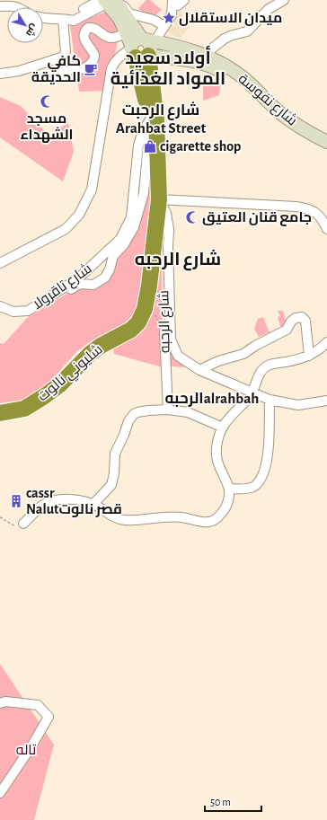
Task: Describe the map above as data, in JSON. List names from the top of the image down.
{
  "streets": {
    "highway": ["شليوني نالوت"],
    "main road": ["شارع نفوسة"],
    "street": ["شارع تاقرولا", "شارع الرحبه"]
  },
  "districts": [
    "أولاد سعيد المواد الغذائية",
    "شارع الرحبت Arahbat Street",
    "شارع الرحبه",
    "الرحبهalrahbah"
  ],
  "parks": ["تاله"],
  "places": {
    "place": ["ميدان الاستقلال"],
    "cafe": ["كافي الحديقة"],
    "mosque": ["مسجد الشهداء", "جامع قنان العتيق"],
    "shop": ["cigarette shop"],
    "building": ["cassr Nalutقصر نالوت"]
  },
  "scale_bar": "50 m",
  "north": "bottom right"
}
